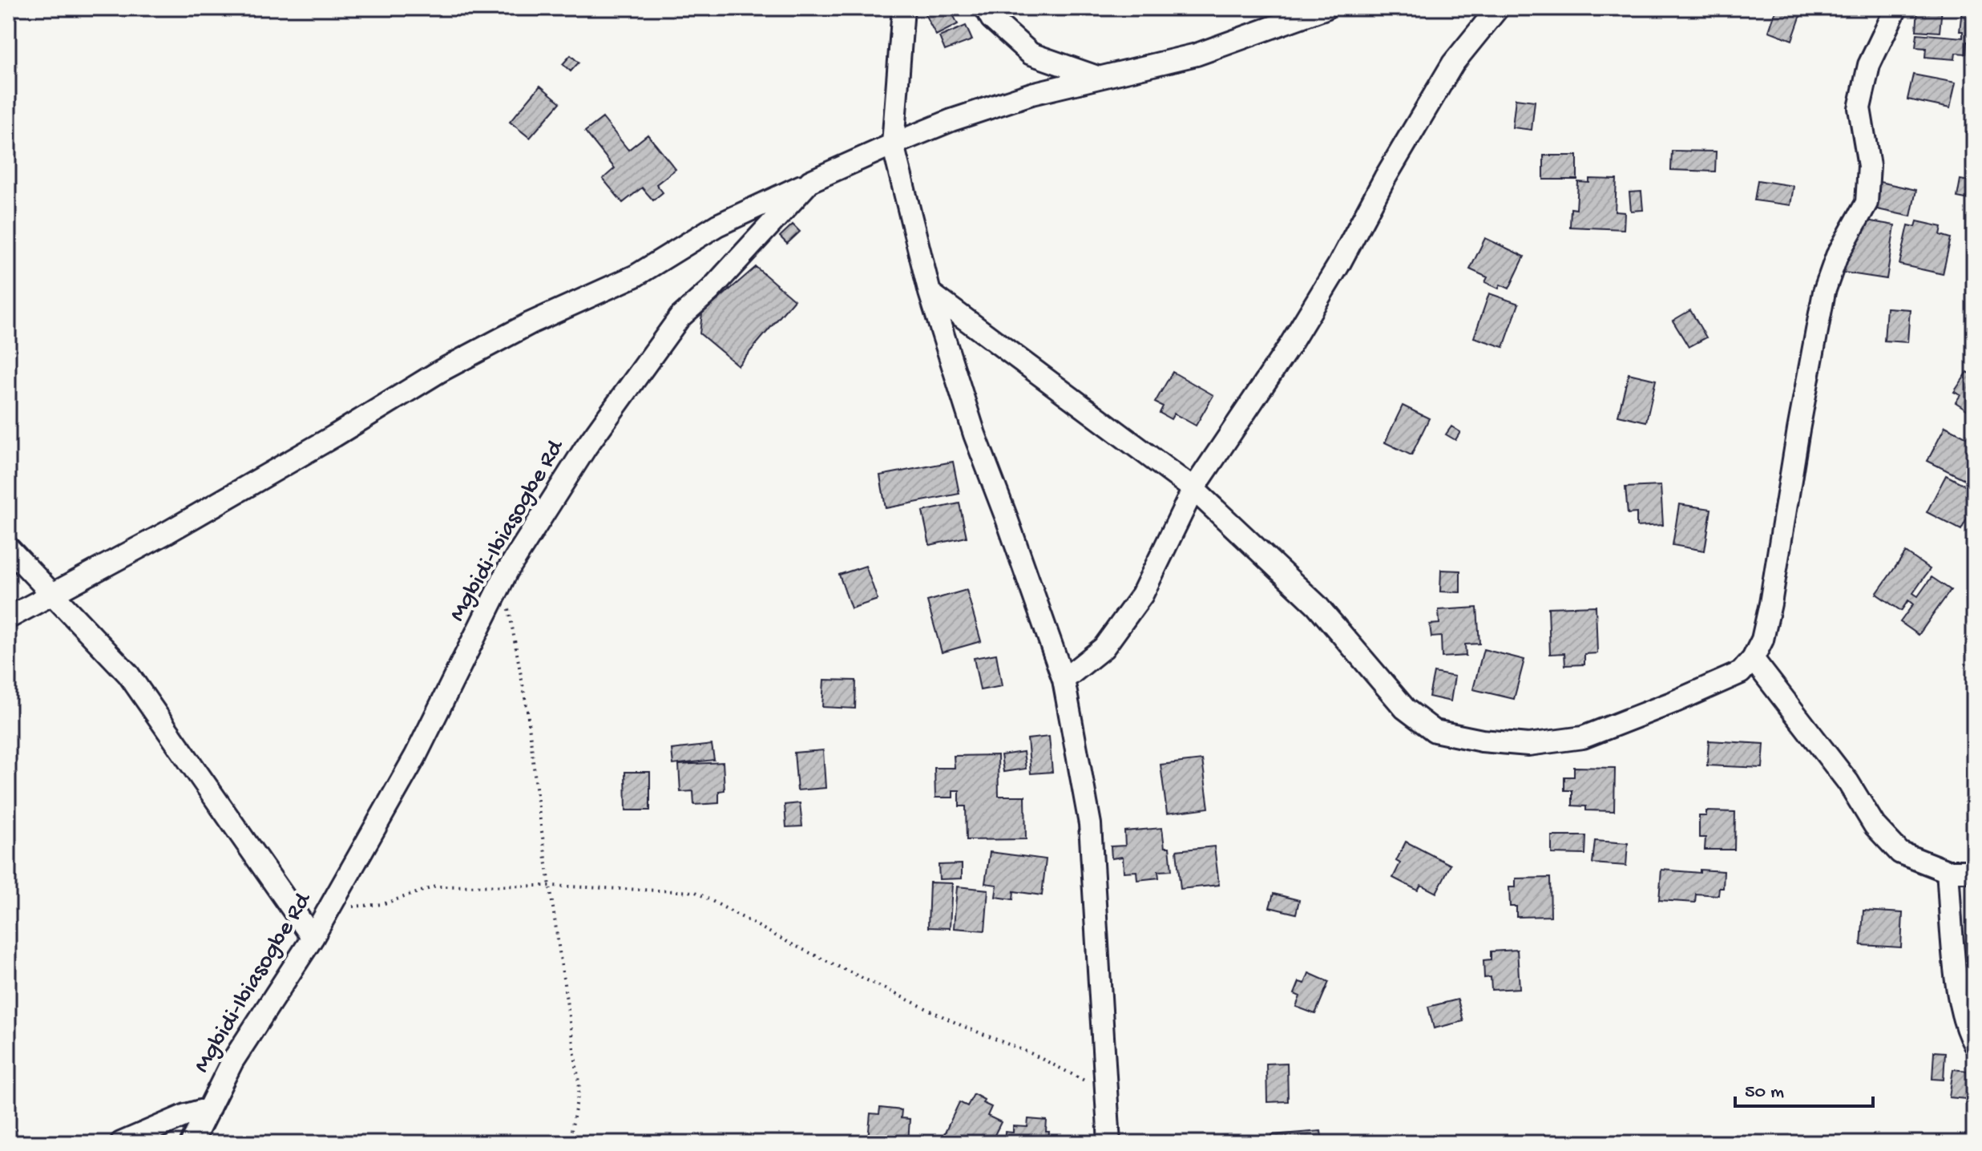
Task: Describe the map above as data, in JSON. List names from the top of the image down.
{
  "streets": {
    "street": ["Mgbidi-Ibiasogbe Rd"]
  },
  "scale_bar": "50 m"
}
